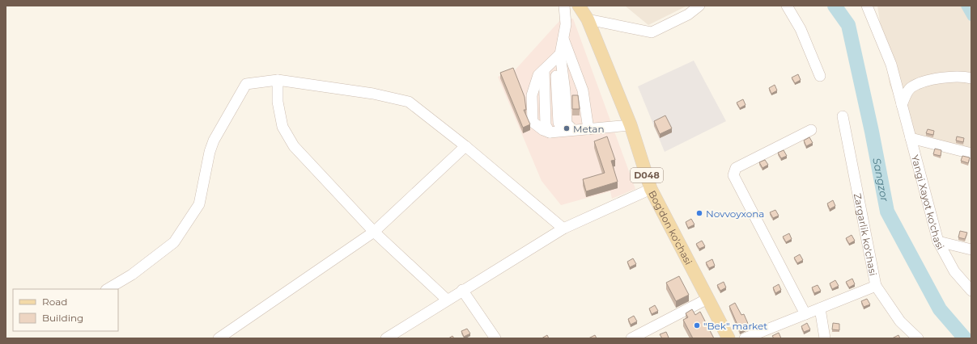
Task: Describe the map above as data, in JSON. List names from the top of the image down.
{
  "streets": {
    "main road": ["D048", "Bog'don ko'chasi"],
    "street": ["Yangi Xayot ko'chasi", "Zargarlik ko'chasi"]
  },
  "water": ["Sangzor"],
  "places": ["Metan", "Novvoyxona", "\"Bek\" market"],
  "legend": ["Road", "Building"]
}
